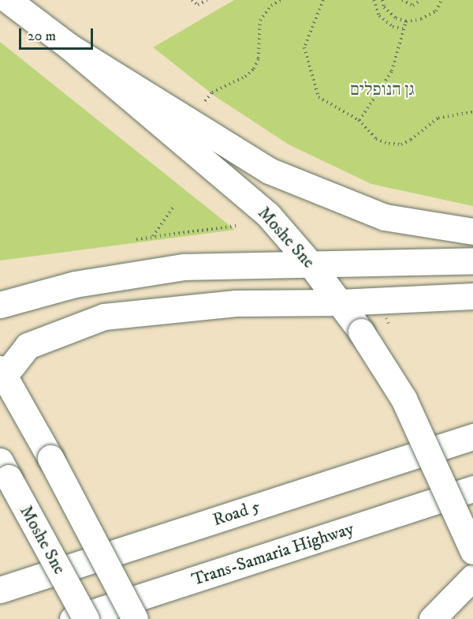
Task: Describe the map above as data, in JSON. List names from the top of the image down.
{
  "streets": {
    "main road": ["Moshe Sne", "Road 5", "Trans-Samaria Highway"]
  },
  "parks": ["גן הנופלים"],
  "scale_bar": "20 m"
}
